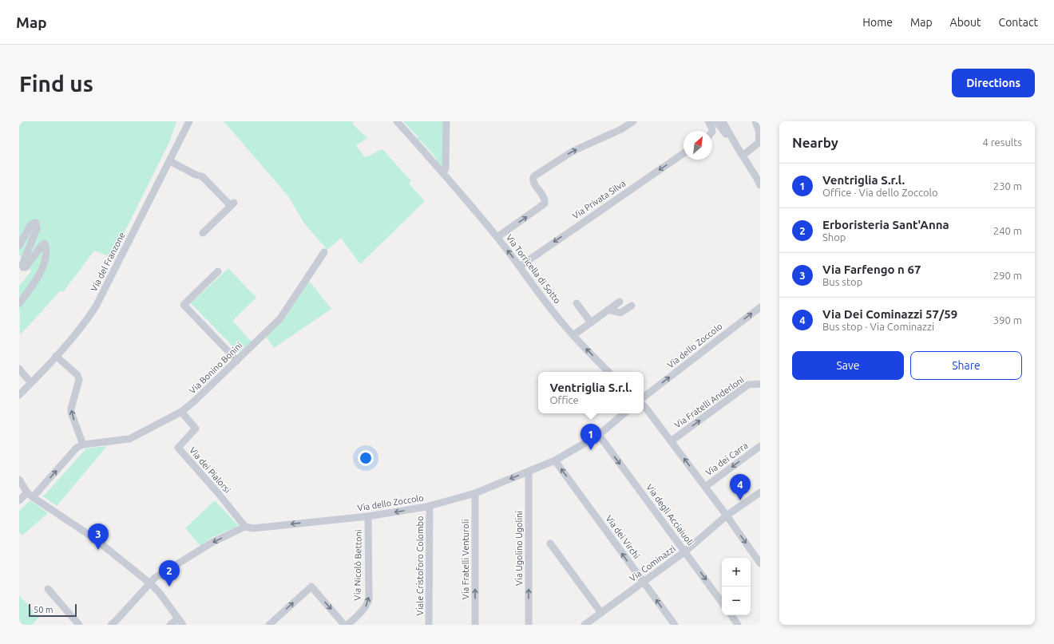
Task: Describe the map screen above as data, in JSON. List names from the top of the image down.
{
  "streets": {
    "street": [
      "Via Privata Silva",
      "Via del Franzone",
      "Via Torricella di Sotto",
      "Via dello Zoccolo",
      "Via Bonino Bonini",
      "Via Fratelli Anderloni",
      "Via dei Carra",
      "Via dei Pialorsi",
      "Via degli Acciaiuoli",
      "Via dei Virchi",
      "Via Ugolino Ugolini",
      "Via Fratelli Venturoli",
      "Via Cominazzi",
      "Via Nicolò Bettoni",
      "Viale Cristoforo Colombo"
    ]
  },
  "crossings": [
    ["Via Privata Silva", "Via Torricella di Sotto"],
    ["Via dello Zoccolo", "Via dei Pialorsi"],
    ["Via dello Zoccolo", "Via degli Acciaiuoli"],
    ["Via dello Zoccolo", "Via dei Virchi"],
    ["Via dello Zoccolo", "Via Ugolino Ugolini"],
    ["Via dello Zoccolo", "Via Fratelli Venturoli"],
    ["Via dello Zoccolo", "Via Nicolò Bettoni"],
    ["Via dello Zoccolo", "Viale Cristoforo Colombo"],
    ["Via Bonino Bonini", "Via dei Pialorsi"],
    ["Via degli Acciaiuoli", "Via Cominazzi"],
    ["Via dei Virchi", "Via Cominazzi"]
  ],
  "one_way": [
    "Via Privata Silva",
    "Via Fratelli Anderloni",
    "Via dei Carra",
    "Via Ugolino Ugolini",
    "Via Fratelli Venturoli",
    "Via Nicolò Bettoni"
  ],
  "scale_bar": "50 m",
  "north": "top right",
  "page": {
    "header": "Map",
    "nav": [
      "Home",
      "Map",
      "About",
      "Contact"
    ],
    "buttons": [
      "Directions",
      ["Save", "Share"]
    ],
    "title": "Find us",
    "heading": ["Nearby", "4 results"],
    "list": [
      {
        "mark": "1",
        "name": "Ventriglia S.r.l.",
        "note": "Office · Via dello Zoccolo",
        "value": "230 m"
      },
      {
        "mark": "2",
        "name": "Erboristeria Sant'Anna",
        "note": "Shop",
        "value": "240 m"
      },
      {
        "mark": "3",
        "name": "Via Farfengo n 67",
        "note": "Bus stop",
        "value": "290 m"
      },
      {
        "mark": "4",
        "name": "Via Dei Cominazzi 57/59",
        "note": "Bus stop · Via Cominazzi",
        "value": "390 m"
      }
    ],
    "popup": ["Ventriglia S.r.l.", "Office"],
    "pins": [
      "1",
      "4",
      "3",
      "2"
    ],
    "map_buttons": ["+", "−"],
    "scale": "50 m"
  }
}
